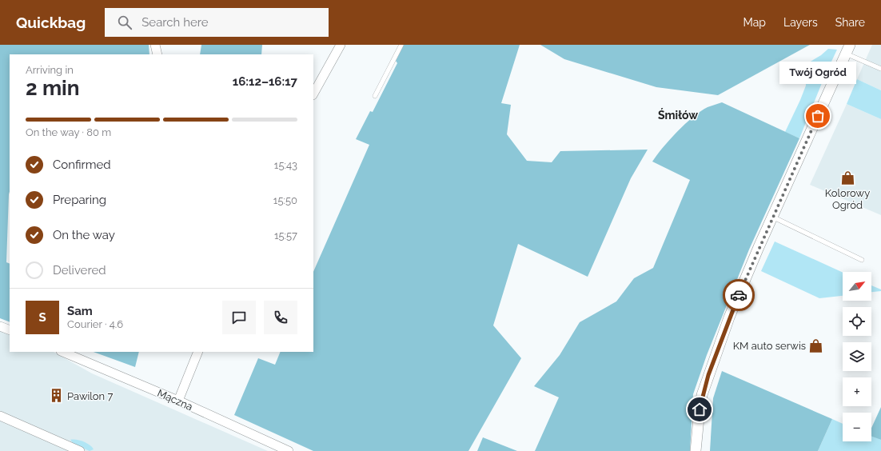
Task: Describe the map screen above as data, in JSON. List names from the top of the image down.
{
  "streets": {
    "street": ["Mączna"]
  },
  "districts": ["Śmiłów"],
  "places": {
    "other": ["Twój Ogród"],
    "shop": ["Kolorowy Ogród", "KM auto serwis"],
    "building": ["Pawilon 7"]
  },
  "north": "top right",
  "page": {
    "header": "Quickbag",
    "search": "Search here",
    "nav": ["Map", "Layers", "Share"],
    "heading": ["2 min", "Arriving in", "16:12–16:17"],
    "panel": ["Sam", "Courier · 4.6"],
    "bubble": "Twój Ogród",
    "bar": "On the way · 80 m",
    "list": [
      ["Confirmed", "15:43"],
      ["Preparing", "15:50"],
      ["On the way", "15:57"],
      "Delivered"
    ],
    "map_buttons": ["+", "−"],
    "round": "S"
  }
}
